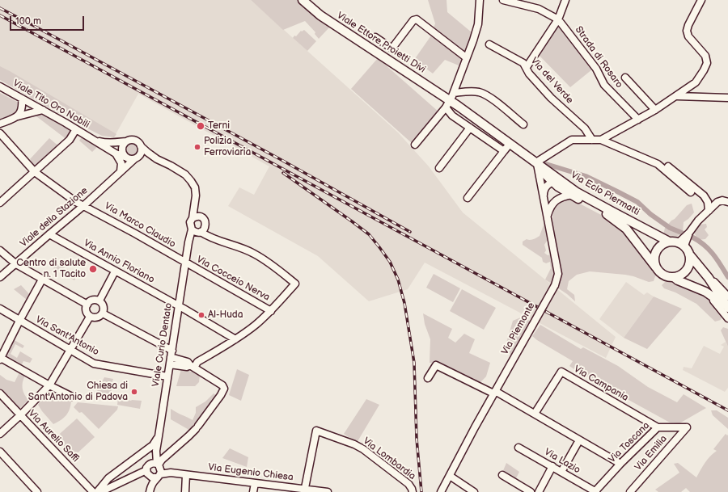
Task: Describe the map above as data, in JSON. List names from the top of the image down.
{
  "streets": {
    "main road": ["Viale Ettore Proietti Divi", "Via Eclo Piermatti"],
    "street": [
      "Strada di Rosaro",
      "Via del Verde",
      "Viale Tito Oro Nobili",
      "Viale della Stazione",
      "Via Marco Claudio",
      "Via Annio Floriano",
      "Via Cocceio Nerva",
      "Via Piemonte",
      "Via Sant'Antonio",
      "Viale Curio Dentato",
      "Via Campania",
      "Via Aurelio Saffi",
      "Via Toscana",
      "Via Emilia",
      "Via Lombardia",
      "Via Lazio",
      "Via Eugenio Chiesa"
    ]
  },
  "crossings": [
    ["Viale Ettore Proietti Divi", "Via Eclo Piermatti"],
    ["Viale Ettore Proietti Divi", "Via Piemonte"],
    ["Viale Tito Oro Nobili", "Viale della Stazione"],
    ["Via Eclo Piermatti", "Via Piemonte"],
    ["Viale della Stazione", "Via Marco Claudio"],
    ["Viale della Stazione", "Via Annio Floriano"],
    ["Via Marco Claudio", "Via Cocceio Nerva"],
    ["Via Marco Claudio", "Viale Curio Dentato"],
    ["Via Annio Floriano", "Viale Curio Dentato"],
    ["Via Cocceio Nerva", "Viale Curio Dentato"],
    ["Via Sant'Antonio", "Viale Curio Dentato"],
    ["Viale Curio Dentato", "Via Eugenio Chiesa"],
    ["Via Campania", "Via Toscana"],
    ["Via Toscana", "Via Emilia"],
    ["Via Toscana", "Via Lazio"],
    ["Via Lombardia", "Via Eugenio Chiesa"]
  ],
  "places": [
    "Terni",
    "Polizia Ferroviaria",
    "Centro di salute n. 1 Tacito",
    "Al-Huda",
    "Chiesa di Sant'Antonio di Padova"
  ],
  "scale_bar": "100 m"
}
